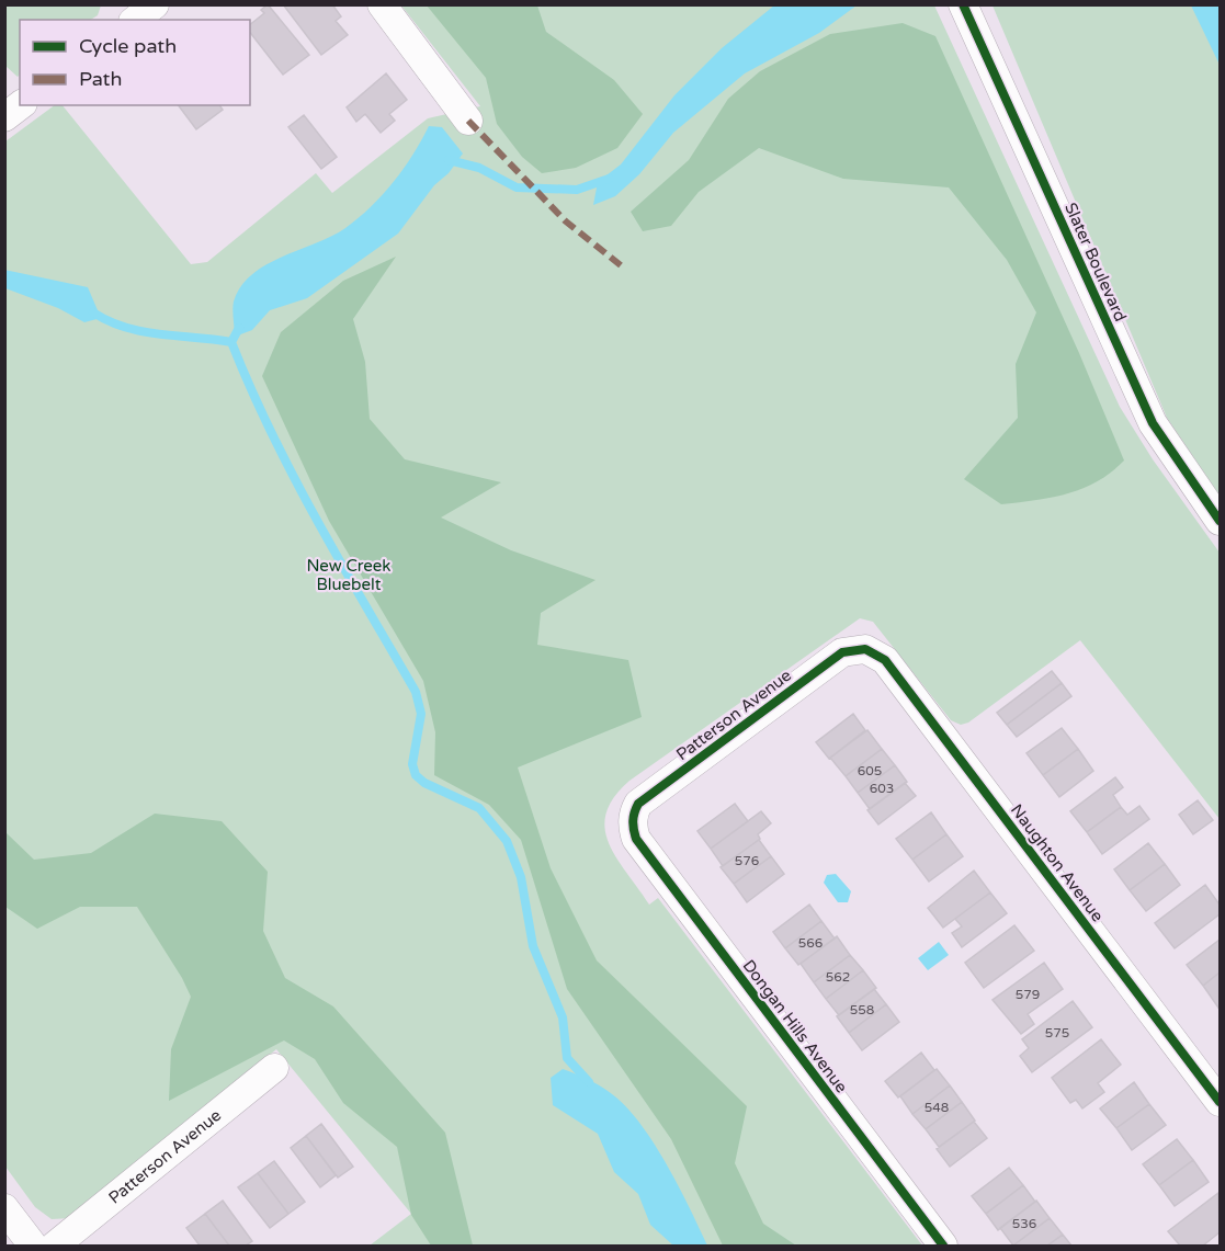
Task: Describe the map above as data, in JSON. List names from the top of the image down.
{
  "streets": {
    "street": [
      "Slater Boulevard",
      "Patterson Avenue",
      "Naughton Avenue",
      "Dongan Hills Avenue"
    ]
  },
  "crossings": [
    ["Patterson Avenue", "Naughton Avenue"],
    ["Patterson Avenue", "Dongan Hills Avenue"]
  ],
  "parks": ["New Creek Bluebelt"],
  "house_numbers": [
    "605",
    "603",
    "576",
    "566",
    "562",
    "579",
    "558",
    "575",
    "548",
    "536"
  ],
  "legend": ["Cycle path", "Path"]
}
